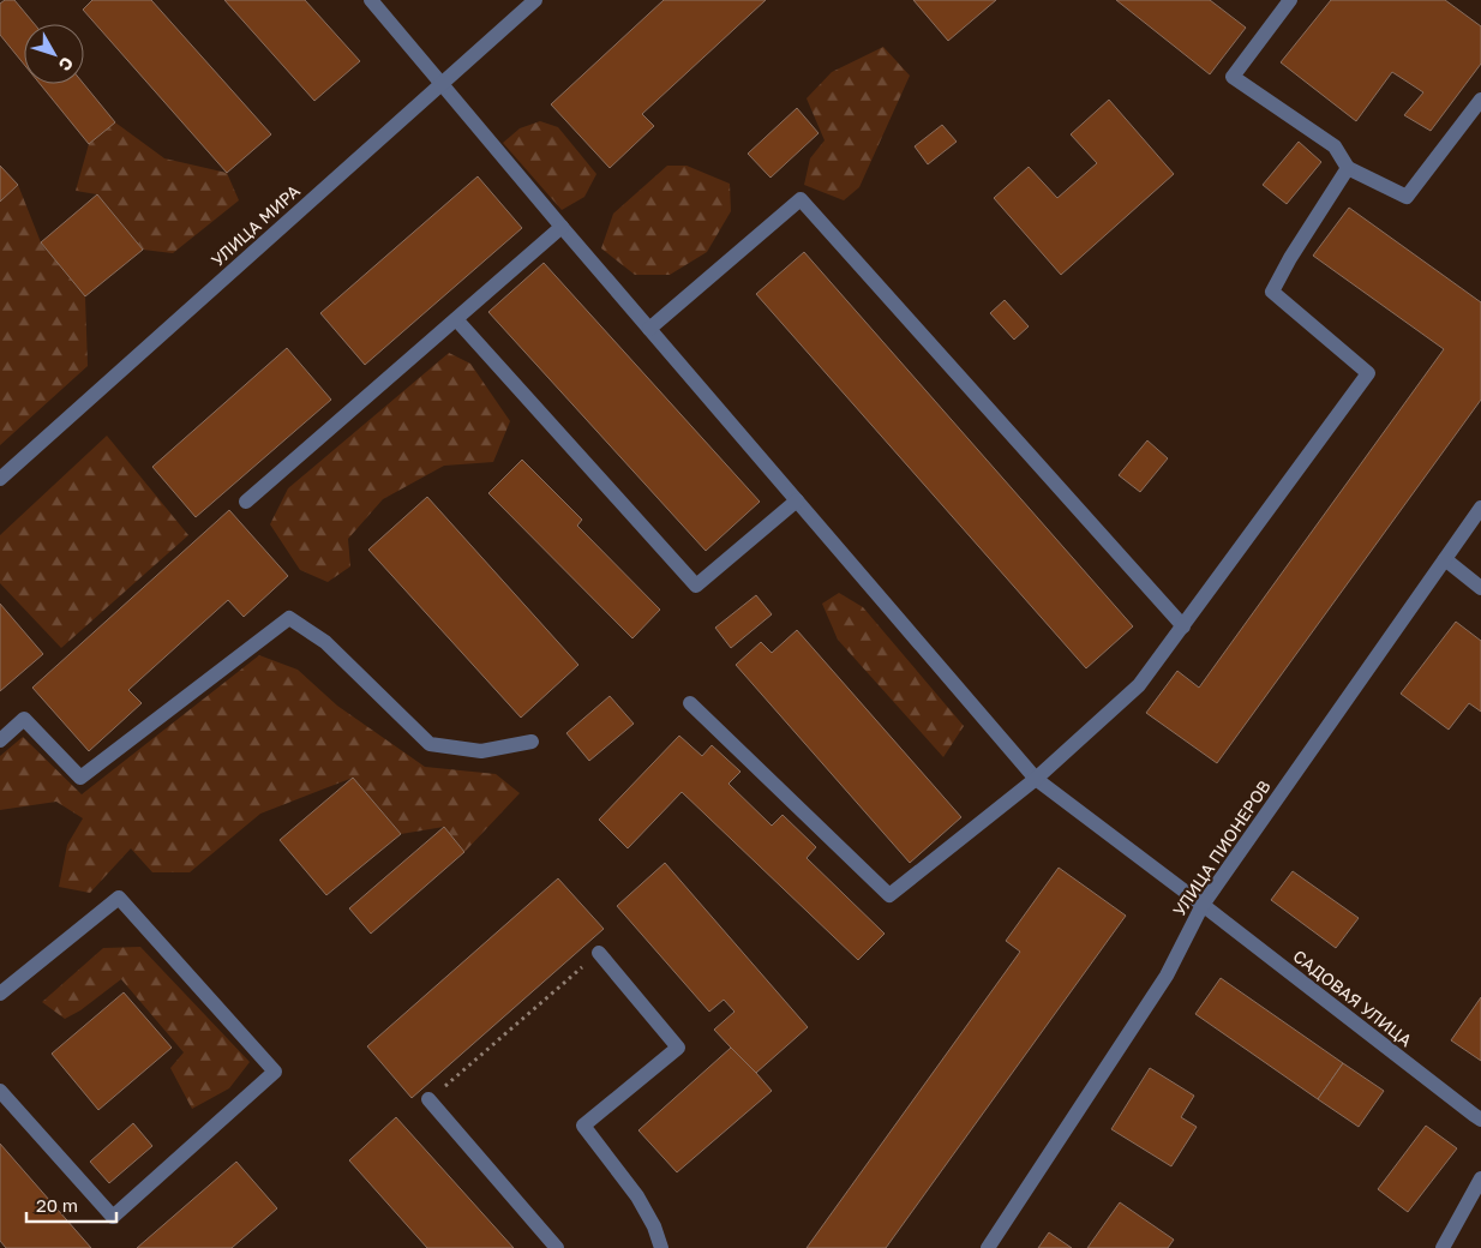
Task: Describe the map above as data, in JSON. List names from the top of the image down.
{
  "streets": {
    "street": ["УЛИЦА МИРА", "УЛИЦА ПИОНЕРОВ", "САДОВАЯ УЛИЦА"]
  },
  "crossings": [
    ["УЛИЦА МИРА", "САДОВАЯ УЛИЦА"],
    ["УЛИЦА ПИОНЕРОВ", "САДОВАЯ УЛИЦА"]
  ],
  "scale_bar": "20 m",
  "north": "bottom right"
}
